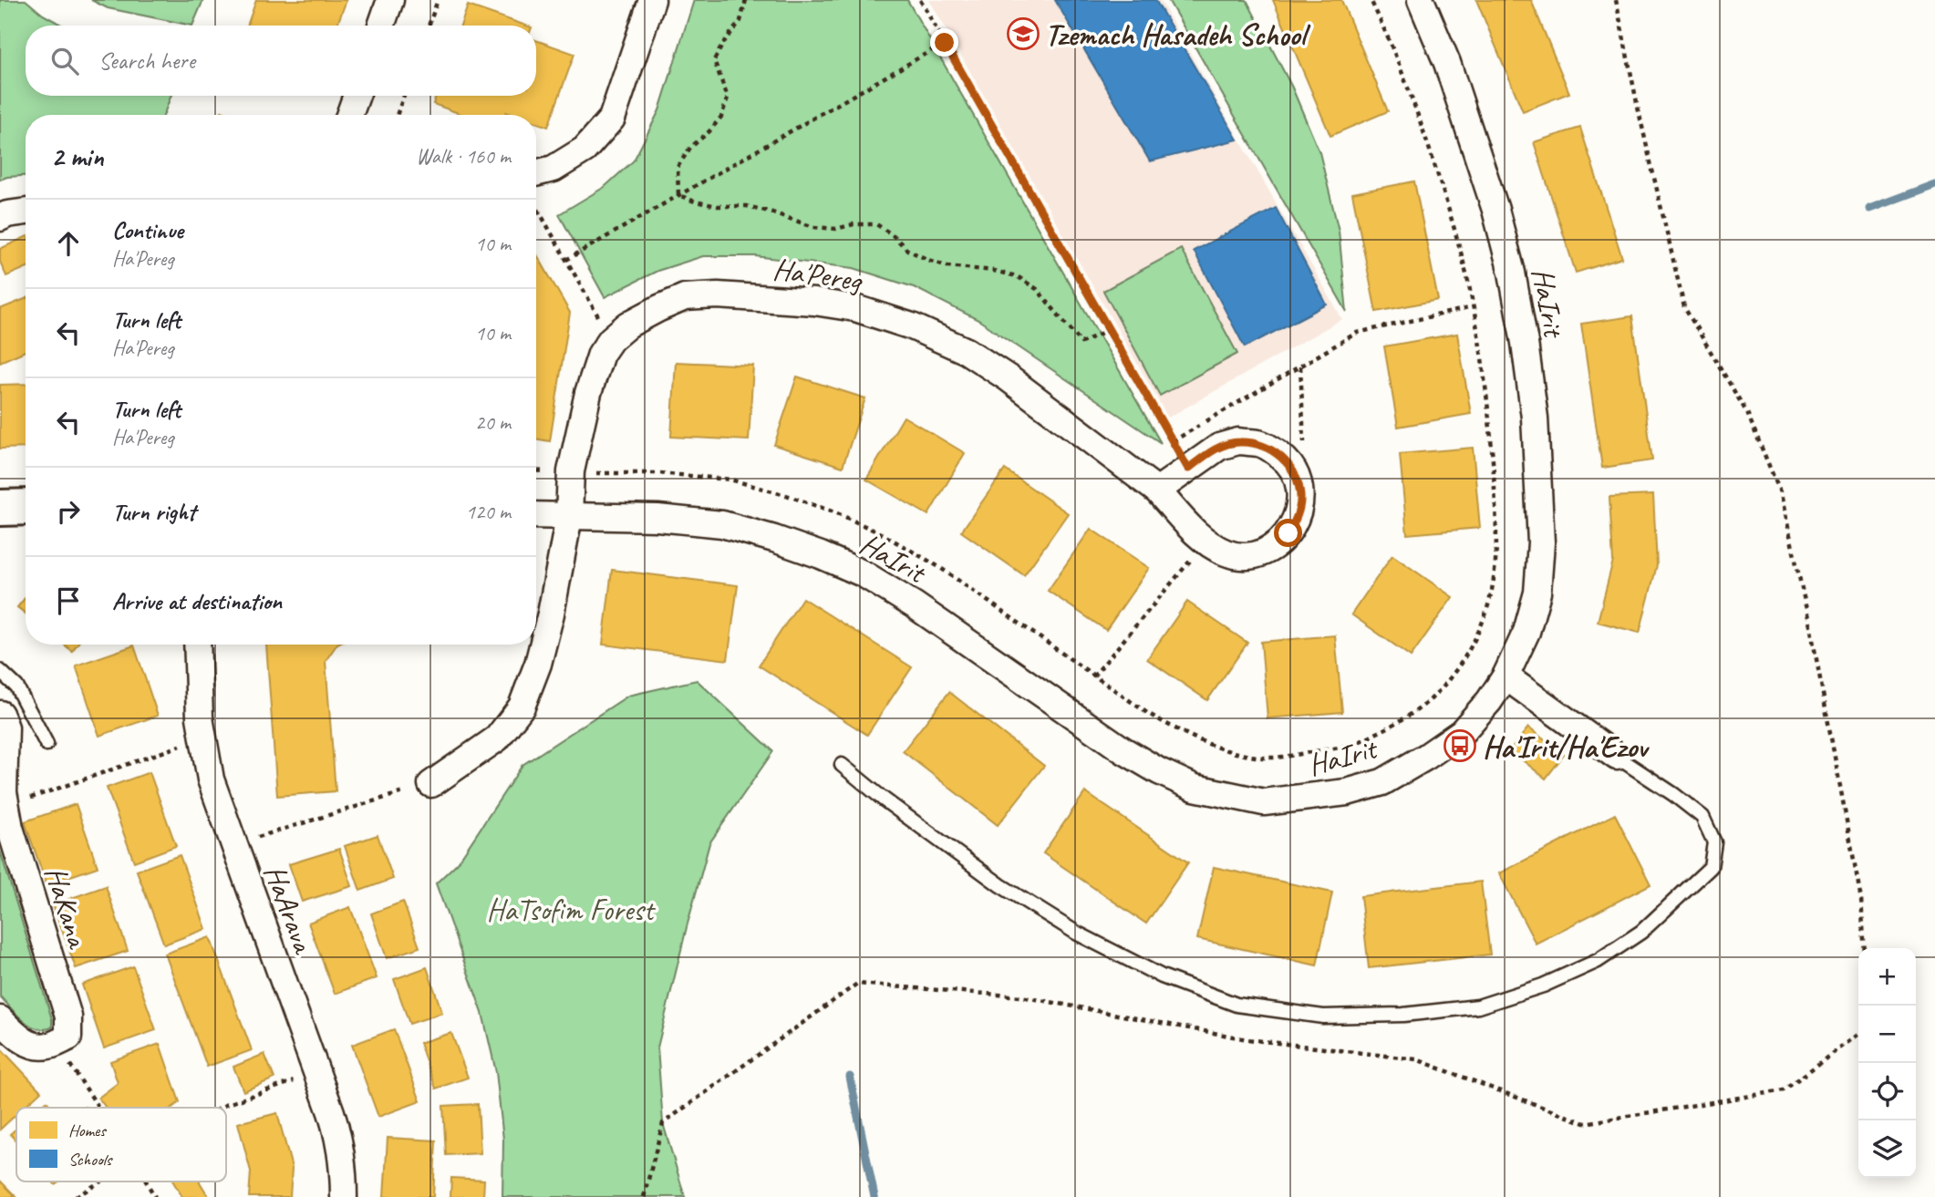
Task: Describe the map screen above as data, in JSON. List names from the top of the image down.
{
  "streets": {
    "street": [
      "Ha'Pereg",
      "HaIrit",
      "HaKana",
      "HaArava"
    ]
  },
  "crossings": [
    ["Ha'Pereg", "HaIrit"]
  ],
  "parks": ["HaTsofim Forest"],
  "places": {
    "school or university": ["Tzemach Hasadeh School"],
    "bus stop": ["Ha'Irit/Ha'Ezov"]
  },
  "legend": ["Homes", "Schools"],
  "page": {
    "search": "Search here",
    "heading": ["2 min", "Walk · 160 m"],
    "list": [
      ["Continue", "Ha'Pereg", "10 m"],
      ["Turn left", "Ha'Pereg", "10 m"],
      ["Turn left", "Ha'Pereg", "20 m"],
      ["Turn right", "120 m"],
      "Arrive at destination"
    ],
    "map_buttons": ["+", "−"]
  }
}
